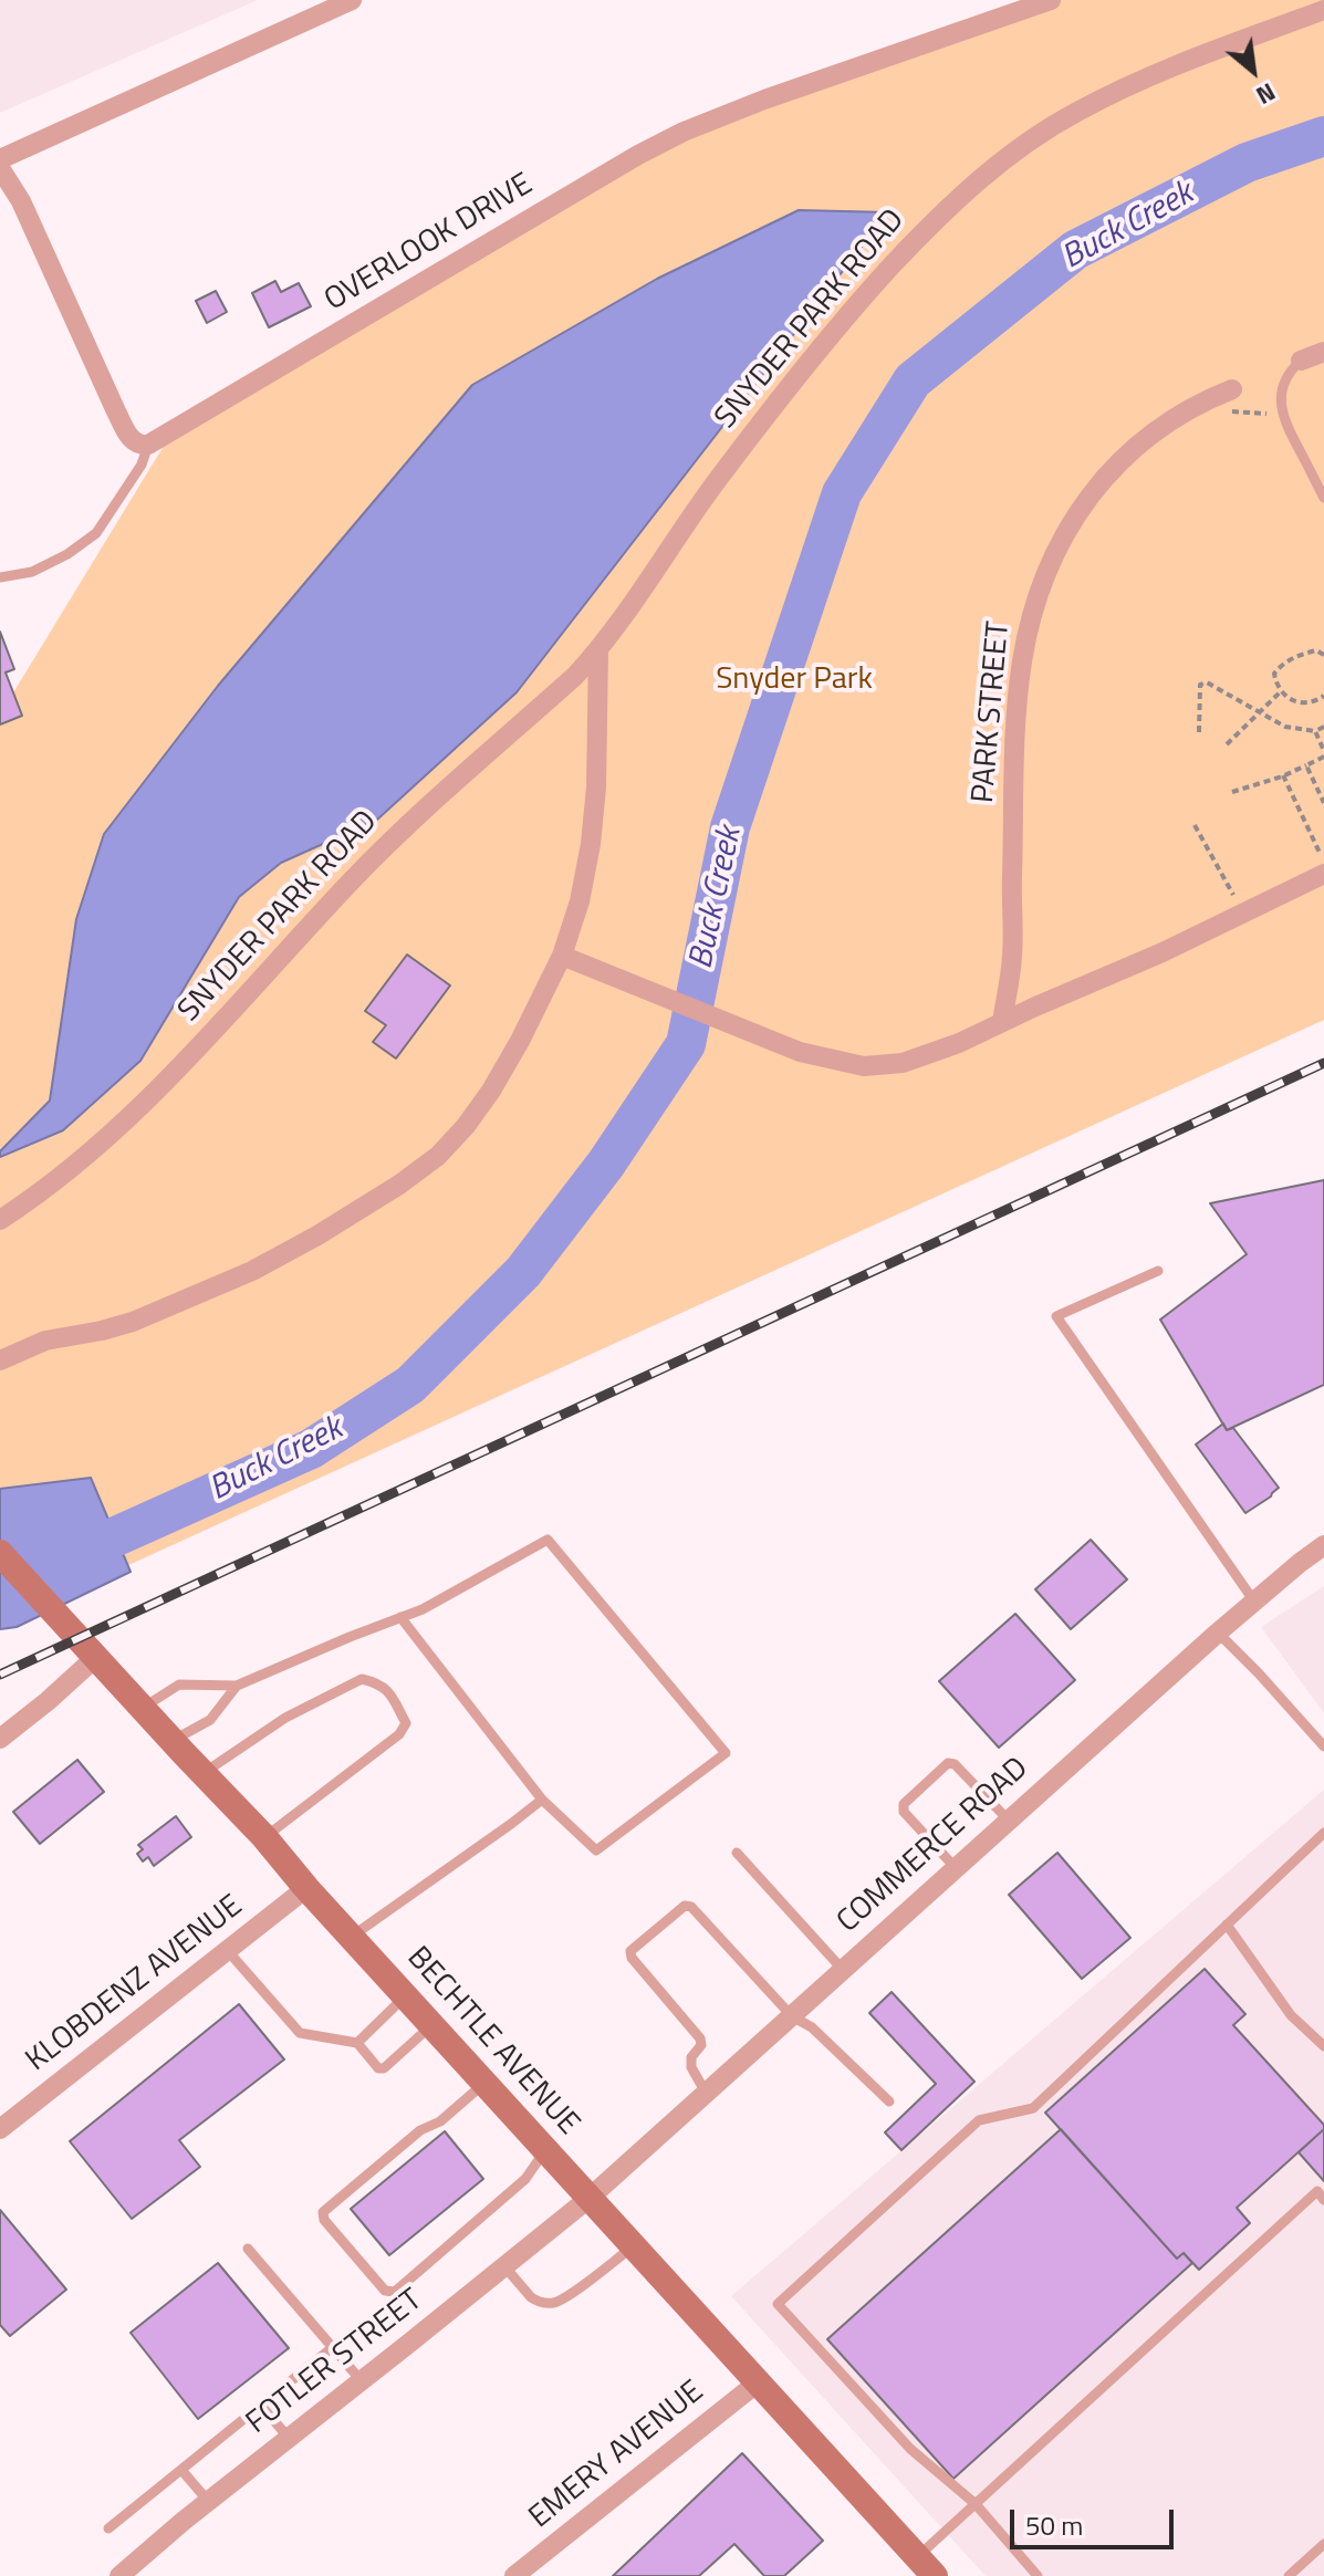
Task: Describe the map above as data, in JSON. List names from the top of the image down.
{
  "streets": {
    "main road": ["BECHTLE AVENUE"],
    "street": [
      "OVERLOOK DRIVE",
      "SNYDER PARK ROAD",
      "PARK STREET",
      "COMMERCE ROAD",
      "KLOBDENZ AVENUE",
      "FOTLER STREET",
      "EMERY AVENUE"
    ]
  },
  "crossings": [
    ["COMMERCE ROAD", "BECHTLE AVENUE"],
    ["COMMERCE ROAD", "FOTLER STREET"],
    ["KLOBDENZ AVENUE", "BECHTLE AVENUE"],
    ["BECHTLE AVENUE", "FOTLER STREET"],
    ["BECHTLE AVENUE", "EMERY AVENUE"]
  ],
  "water": ["Buck Creek"],
  "parks": ["Snyder Park"],
  "scale_bar": "50 m",
  "north": "bottom right"
}
